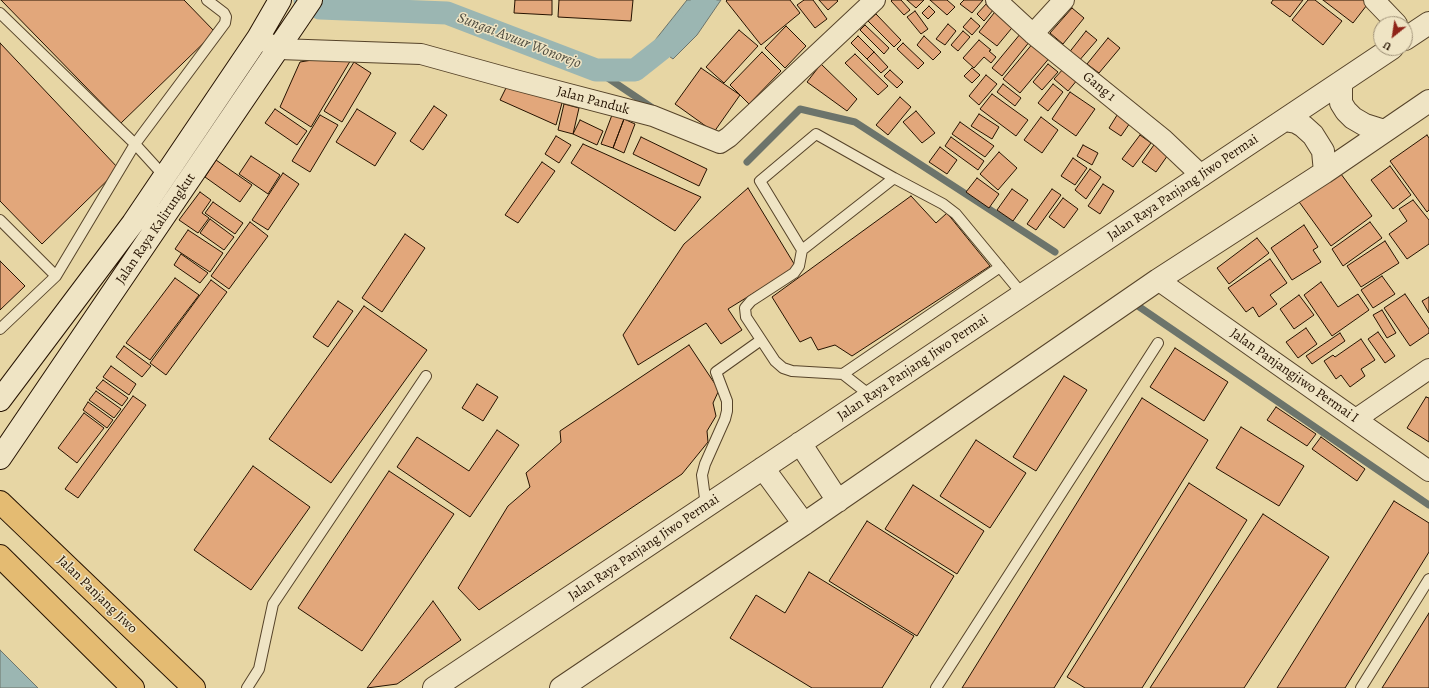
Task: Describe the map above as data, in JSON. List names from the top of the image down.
{
  "streets": {
    "main road": ["Jalan Panjang Jiwo"],
    "street": [
      "Gang 1",
      "Jalan Panduk",
      "Jalan Raya Panjang Jiwo Permai",
      "Jalan Raya Kalirungkut",
      "Jalan Panjangjiwo Permai I"
    ]
  },
  "crossings": [
    ["Gang 1", "Jalan Raya Panjang Jiwo Permai"],
    ["Jalan Panduk", "Jalan Raya Kalirungkut"]
  ],
  "water": ["Sungai Avuur Wonorejo"],
  "north": "bottom left"
}
